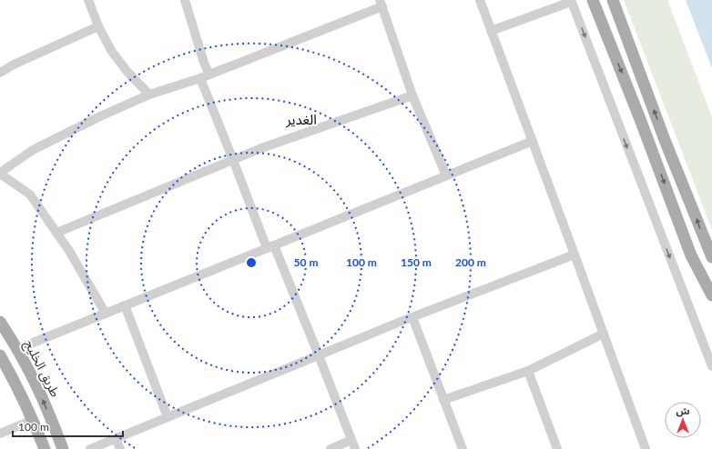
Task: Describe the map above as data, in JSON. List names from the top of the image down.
{
  "streets": {
    "main road": ["طريق الخليج"]
  },
  "districts": ["الغدير"],
  "scale_bar": "100 m",
  "north": "top",
  "rings": [
    "50 m",
    "100 m",
    "150 m",
    "200 m"
  ]
}
